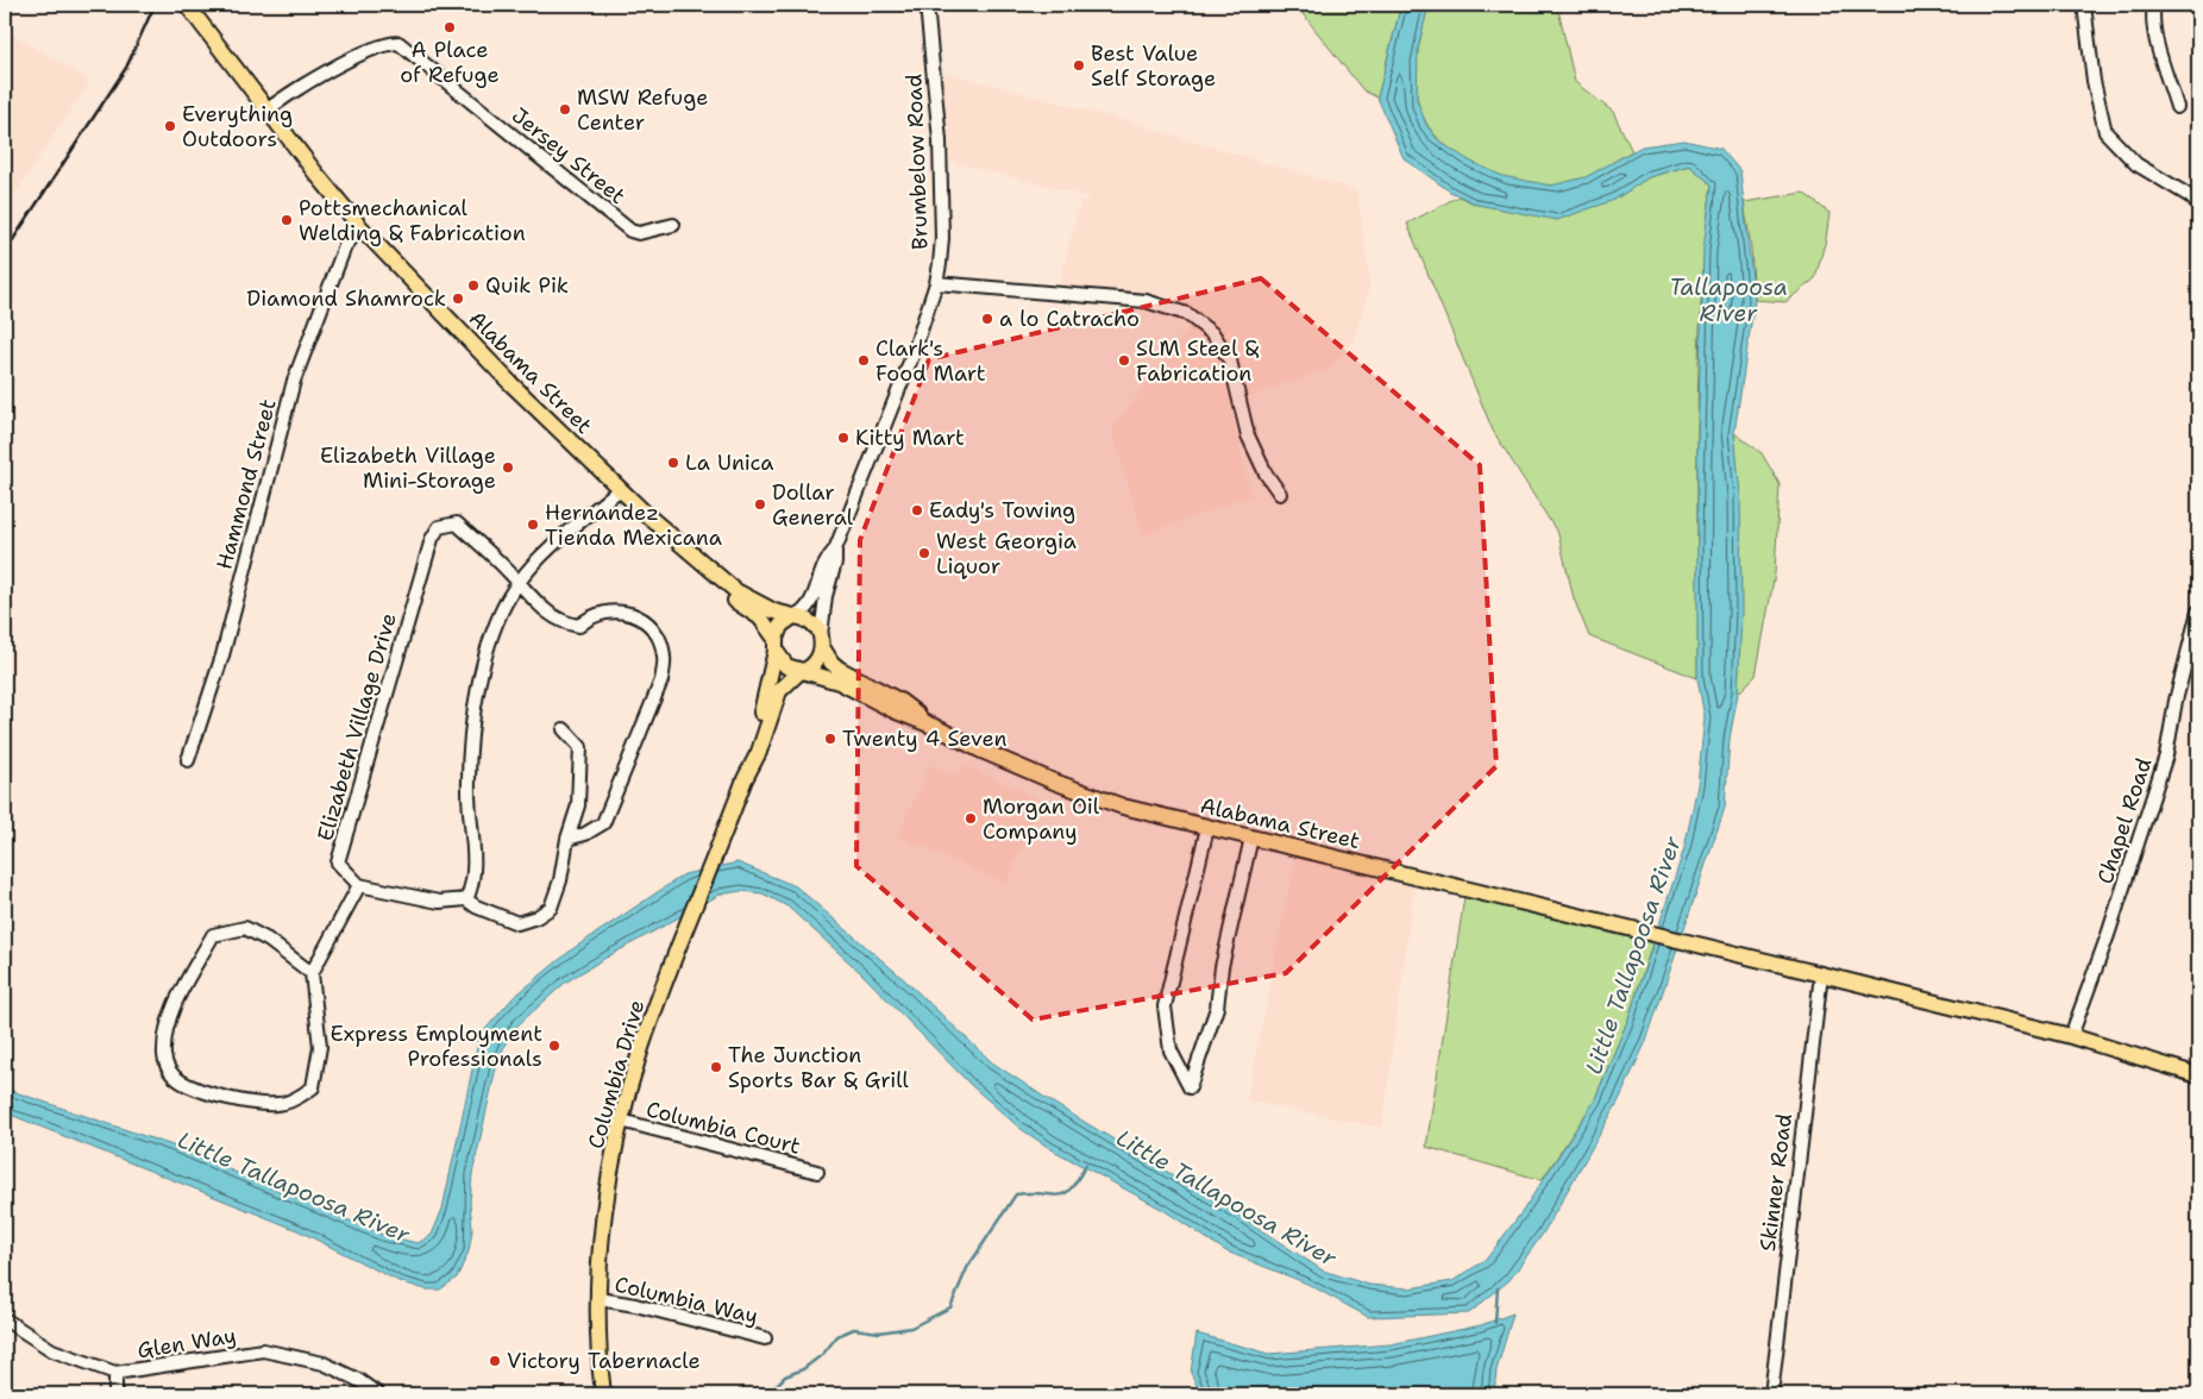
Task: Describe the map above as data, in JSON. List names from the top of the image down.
{
  "streets": {
    "main road": ["Alabama Street", "Columbia Drive"],
    "street": [
      "Jersey Street",
      "Brumbelow Road",
      "Hammond Street",
      "Elizabeth Village Drive",
      "Chapel Road",
      "Columbia Court",
      "Skinner Road",
      "Columbia Way",
      "Glen Way"
    ]
  },
  "crossings": [
    ["Jersey Street", "Alabama Street"],
    ["Brumbelow Road", "Alabama Street"],
    ["Brumbelow Road", "Columbia Drive"],
    ["Alabama Street", "Hammond Street"],
    ["Alabama Street", "Chapel Road"],
    ["Alabama Street", "Columbia Drive"],
    ["Alabama Street", "Skinner Road"],
    ["Columbia Drive", "Columbia Court"],
    ["Columbia Drive", "Columbia Way"]
  ],
  "water": ["Tallapoosa River", "Little Tallapoosa River"],
  "places": [
    "A Place of Refuge",
    "Best Value Self Storage",
    "MSW Refuge Center",
    "Everything Outdoors",
    "Pottsmechanical Welding & Fabrication",
    "Quik Pik",
    "Diamond Shamrock",
    "a lo Catracho",
    "Clark's Food Mart",
    "SLM Steel & Fabrication",
    "Kitty Mart",
    "La Unica",
    "Elizabeth Village Mini-Storage",
    "Dollar General",
    "Eady's Towing",
    "Hernandez Tienda Mexicana",
    "West Georgia Liquor",
    "Twenty 4 Seven",
    "Morgan Oil Company",
    "Express Employment Professionals",
    "The Junction Sports Bar & Grill",
    "Victory Tabernacle"
  ]
}
